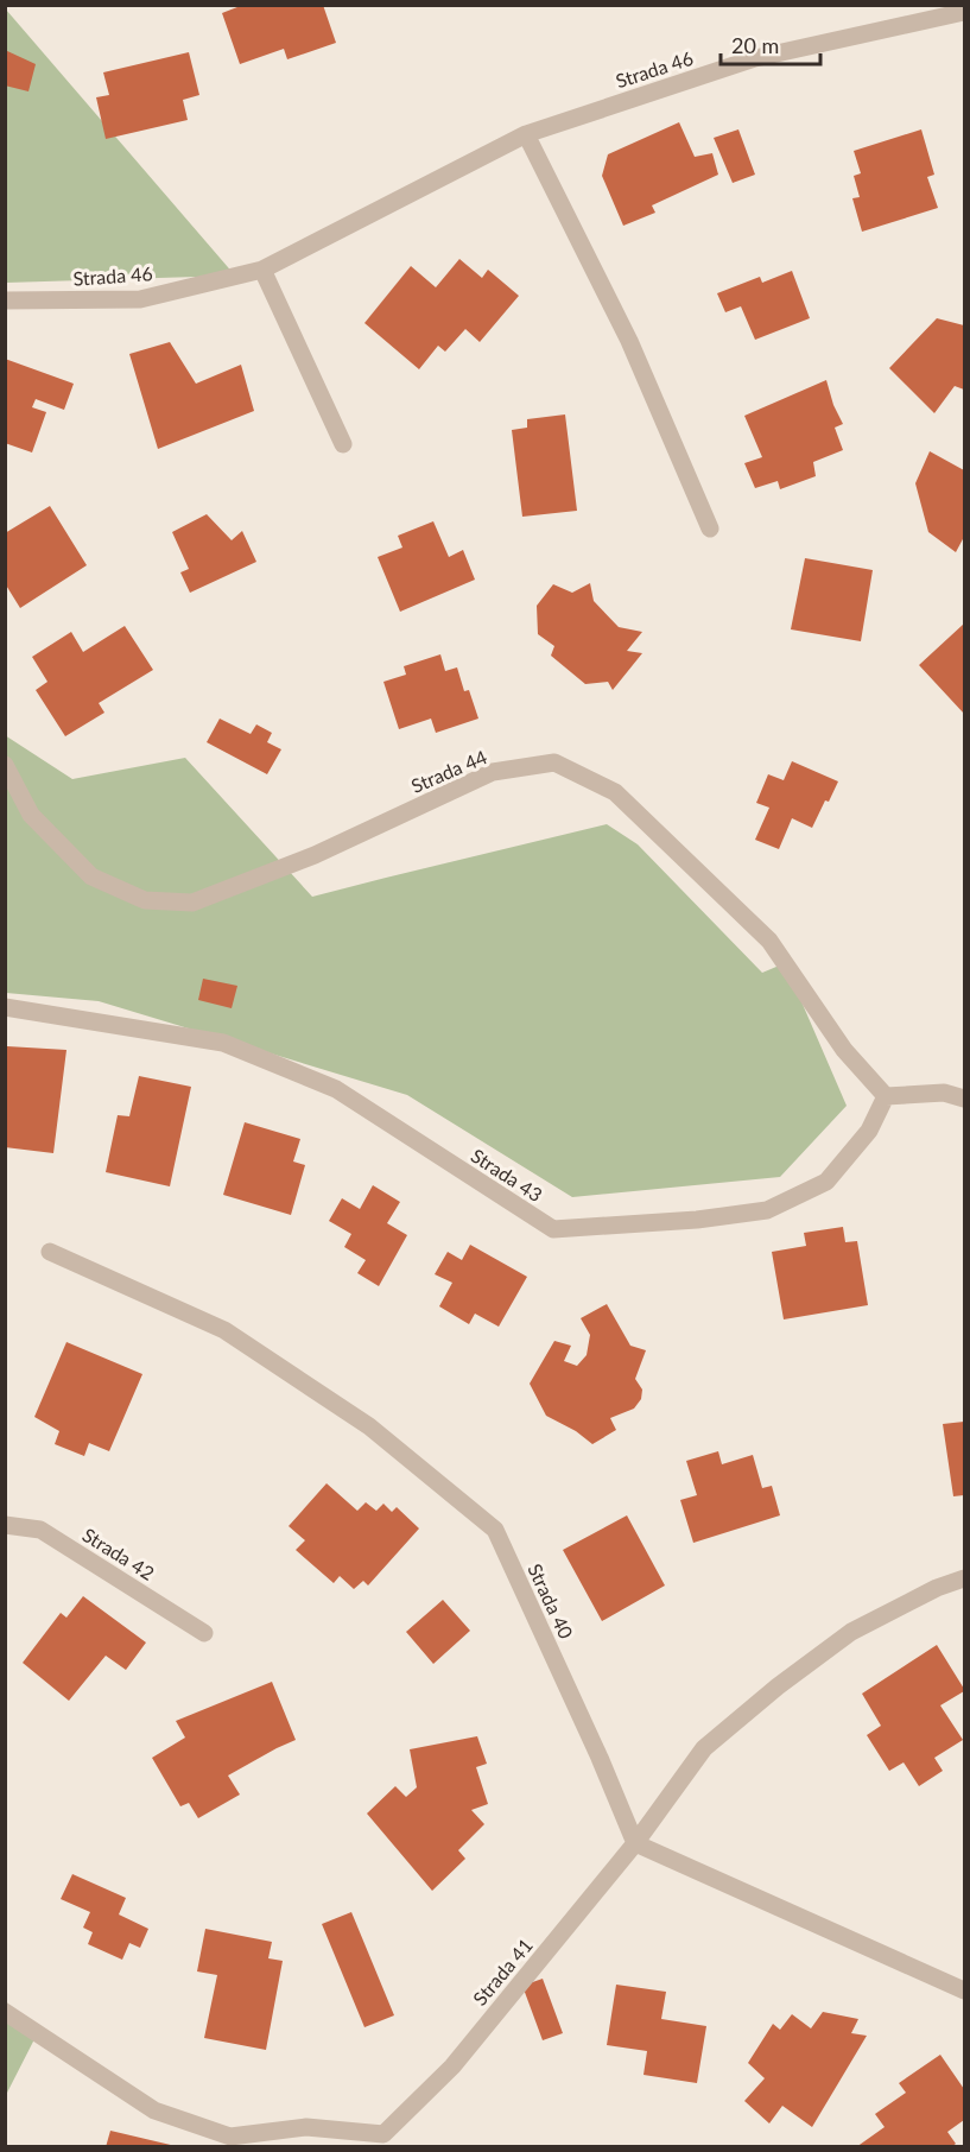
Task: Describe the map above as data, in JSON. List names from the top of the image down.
{
  "streets": {
    "street": [
      "Strada 46",
      "Strada 44",
      "Strada 43",
      "Strada 42",
      "Strada 40",
      "Strada 41"
    ]
  },
  "crossings": [
    ["Strada 44", "Strada 43"],
    ["Strada 40", "Strada 41"]
  ],
  "scale_bar": "20 m"
}
